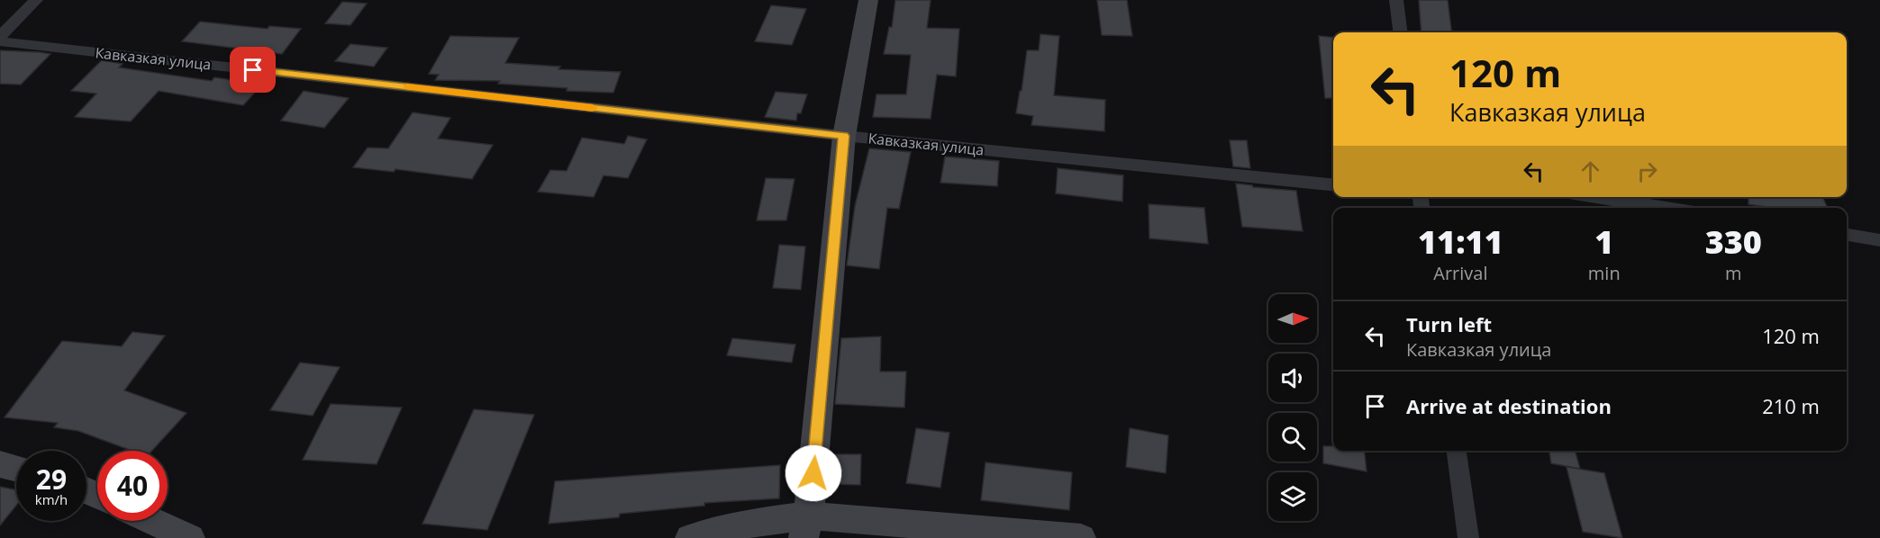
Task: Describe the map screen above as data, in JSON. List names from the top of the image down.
{
  "streets": {
    "street": ["Кавказкая улица"]
  },
  "north": "right",
  "page": {
    "turn": ["120 m", "Кавказкая улица"],
    "eta": [
      "11:11",
      "Arrival",
      "1",
      "min",
      "330",
      "m"
    ],
    "list": [
      {
        "name": "Turn left",
        "note": "Кавказкая улица",
        "value": "120 m"
      },
      {
        "name": "Arrive at destination",
        "value": "210 m"
      }
    ],
    "speed": "29 km/h",
    "limit": "40"
  }
}
